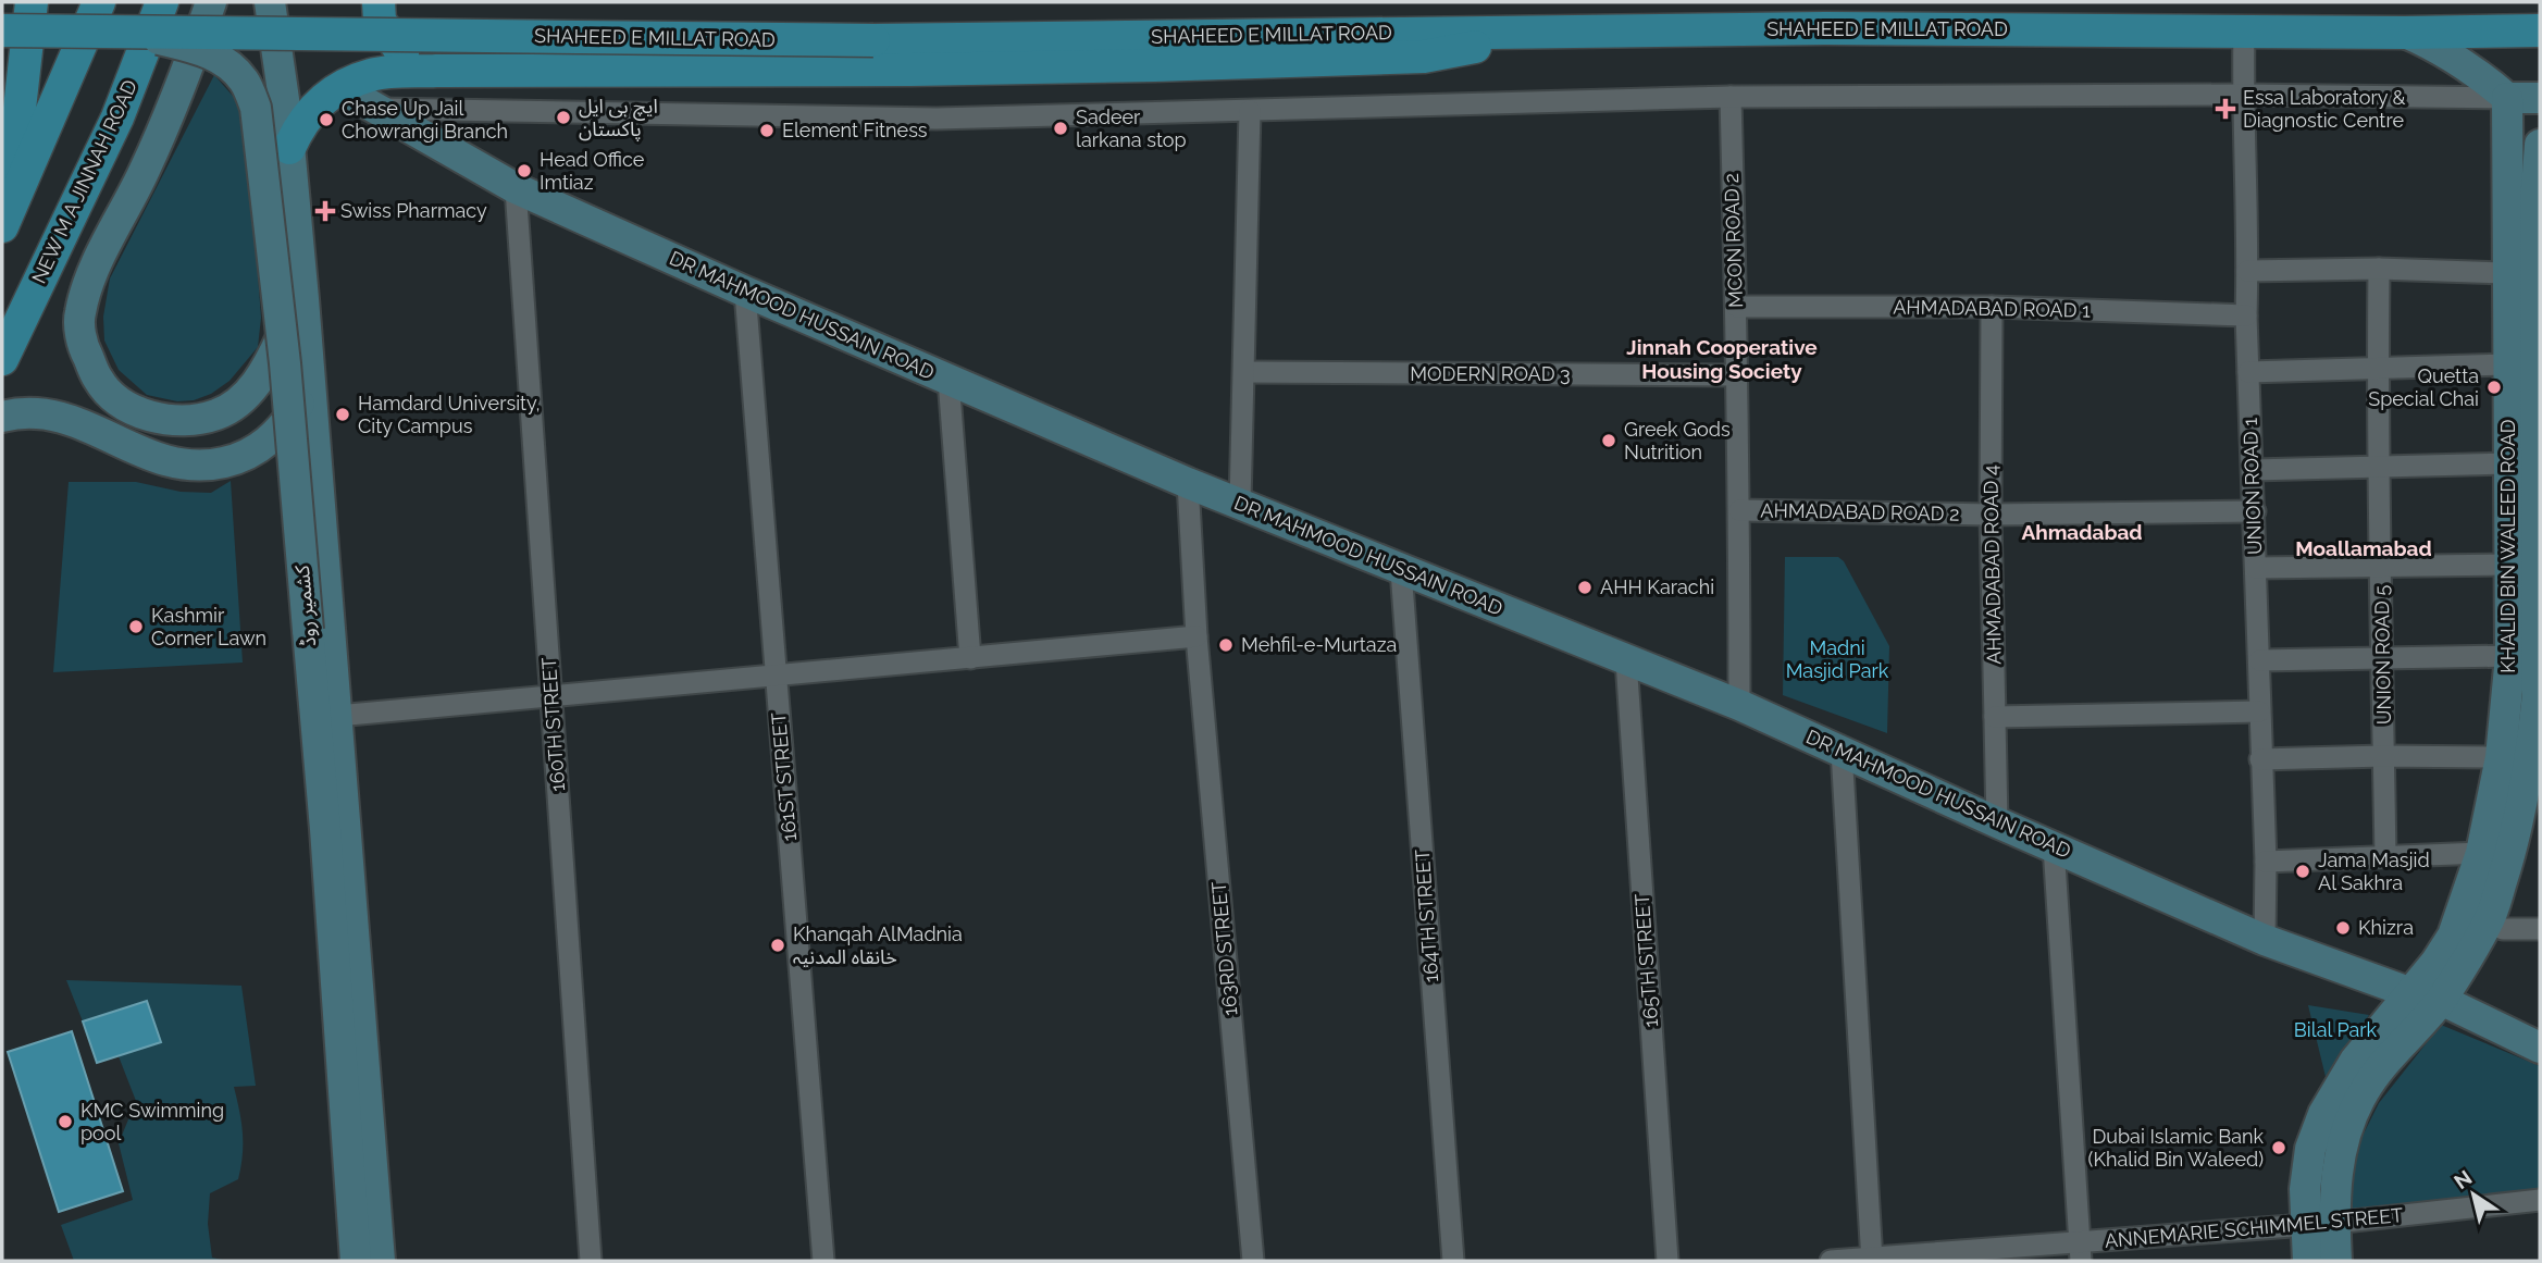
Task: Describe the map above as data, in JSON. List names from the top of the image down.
{
  "streets": {
    "main road": [
      "SHAHEED E MILLAT ROAD",
      "NEW M A JINNAH ROAD",
      "DR MAHMOOD HUSSAIN ROAD",
      "KHALID BIN WALEED ROAD",
      "کشمیر روڈ"
    ],
    "street": [
      "MCON ROAD 2",
      "AHMADABAD ROAD 1",
      "MODERN ROAD 3",
      "UNION ROAD 1",
      "AHMADABAD ROAD 2",
      "AHMADABAD ROAD 4",
      "UNION ROAD 5",
      "160TH STREET",
      "161ST STREET",
      "164TH STREET",
      "163RD STREET",
      "165TH STREET",
      "ANNEMARIE SCHIMMEL STREET"
    ]
  },
  "crossings": [
    ["SHAHEED E MILLAT ROAD", "UNION ROAD 1"],
    ["SHAHEED E MILLAT ROAD", "کشمیر روڈ"],
    ["MCON ROAD 2", "AHMADABAD ROAD 1"],
    ["MCON ROAD 2", "DR MAHMOOD HUSSAIN ROAD"],
    ["MCON ROAD 2", "MODERN ROAD 3"],
    ["MCON ROAD 2", "AHMADABAD ROAD 2"],
    ["AHMADABAD ROAD 1", "UNION ROAD 1"],
    ["AHMADABAD ROAD 1", "AHMADABAD ROAD 4"],
    ["DR MAHMOOD HUSSAIN ROAD", "UNION ROAD 1"],
    ["DR MAHMOOD HUSSAIN ROAD", "KHALID BIN WALEED ROAD"],
    ["DR MAHMOOD HUSSAIN ROAD", "AHMADABAD ROAD 4"],
    ["DR MAHMOOD HUSSAIN ROAD", "160TH STREET"],
    ["DR MAHMOOD HUSSAIN ROAD", "161ST STREET"],
    ["DR MAHMOOD HUSSAIN ROAD", "164TH STREET"],
    ["DR MAHMOOD HUSSAIN ROAD", "163RD STREET"],
    ["DR MAHMOOD HUSSAIN ROAD", "165TH STREET"],
    ["UNION ROAD 1", "AHMADABAD ROAD 2"],
    ["AHMADABAD ROAD 2", "AHMADABAD ROAD 4"],
    ["KHALID BIN WALEED ROAD", "ANNEMARIE SCHIMMEL STREET"]
  ],
  "districts": ["Jinnah Cooperative Housing Society", "Ahmadabad", "Moallamabad"],
  "parks": ["Madni Masjid Park", "Bilal Park"],
  "places": {
    "health": ["Essa Laboratory & Diagnostic Centre", "Swiss Pharmacy"],
    "other": [
      "ایچ بی ایل پاکستان",
      "Chase Up Jail Chowrangi Branch",
      "Sadeer larkana stop",
      "Element Fitness",
      "Head Office Imtiaz",
      "Quetta Special Chai",
      "Hamdard University, City Campus",
      "Greek Gods Nutrition",
      "AHH Karachi",
      "Kashmir Corner Lawn",
      "Mehfil-e-Murtaza",
      "Jama Masjid Al Sakhra",
      "Khizra",
      "Khanqah AlMadnia خانقاہ المدنیہ",
      "KMC Swimming pool",
      "Dubai Islamic Bank (Khalid Bin Waleed)"
    ]
  },
  "north": "top left"
}
